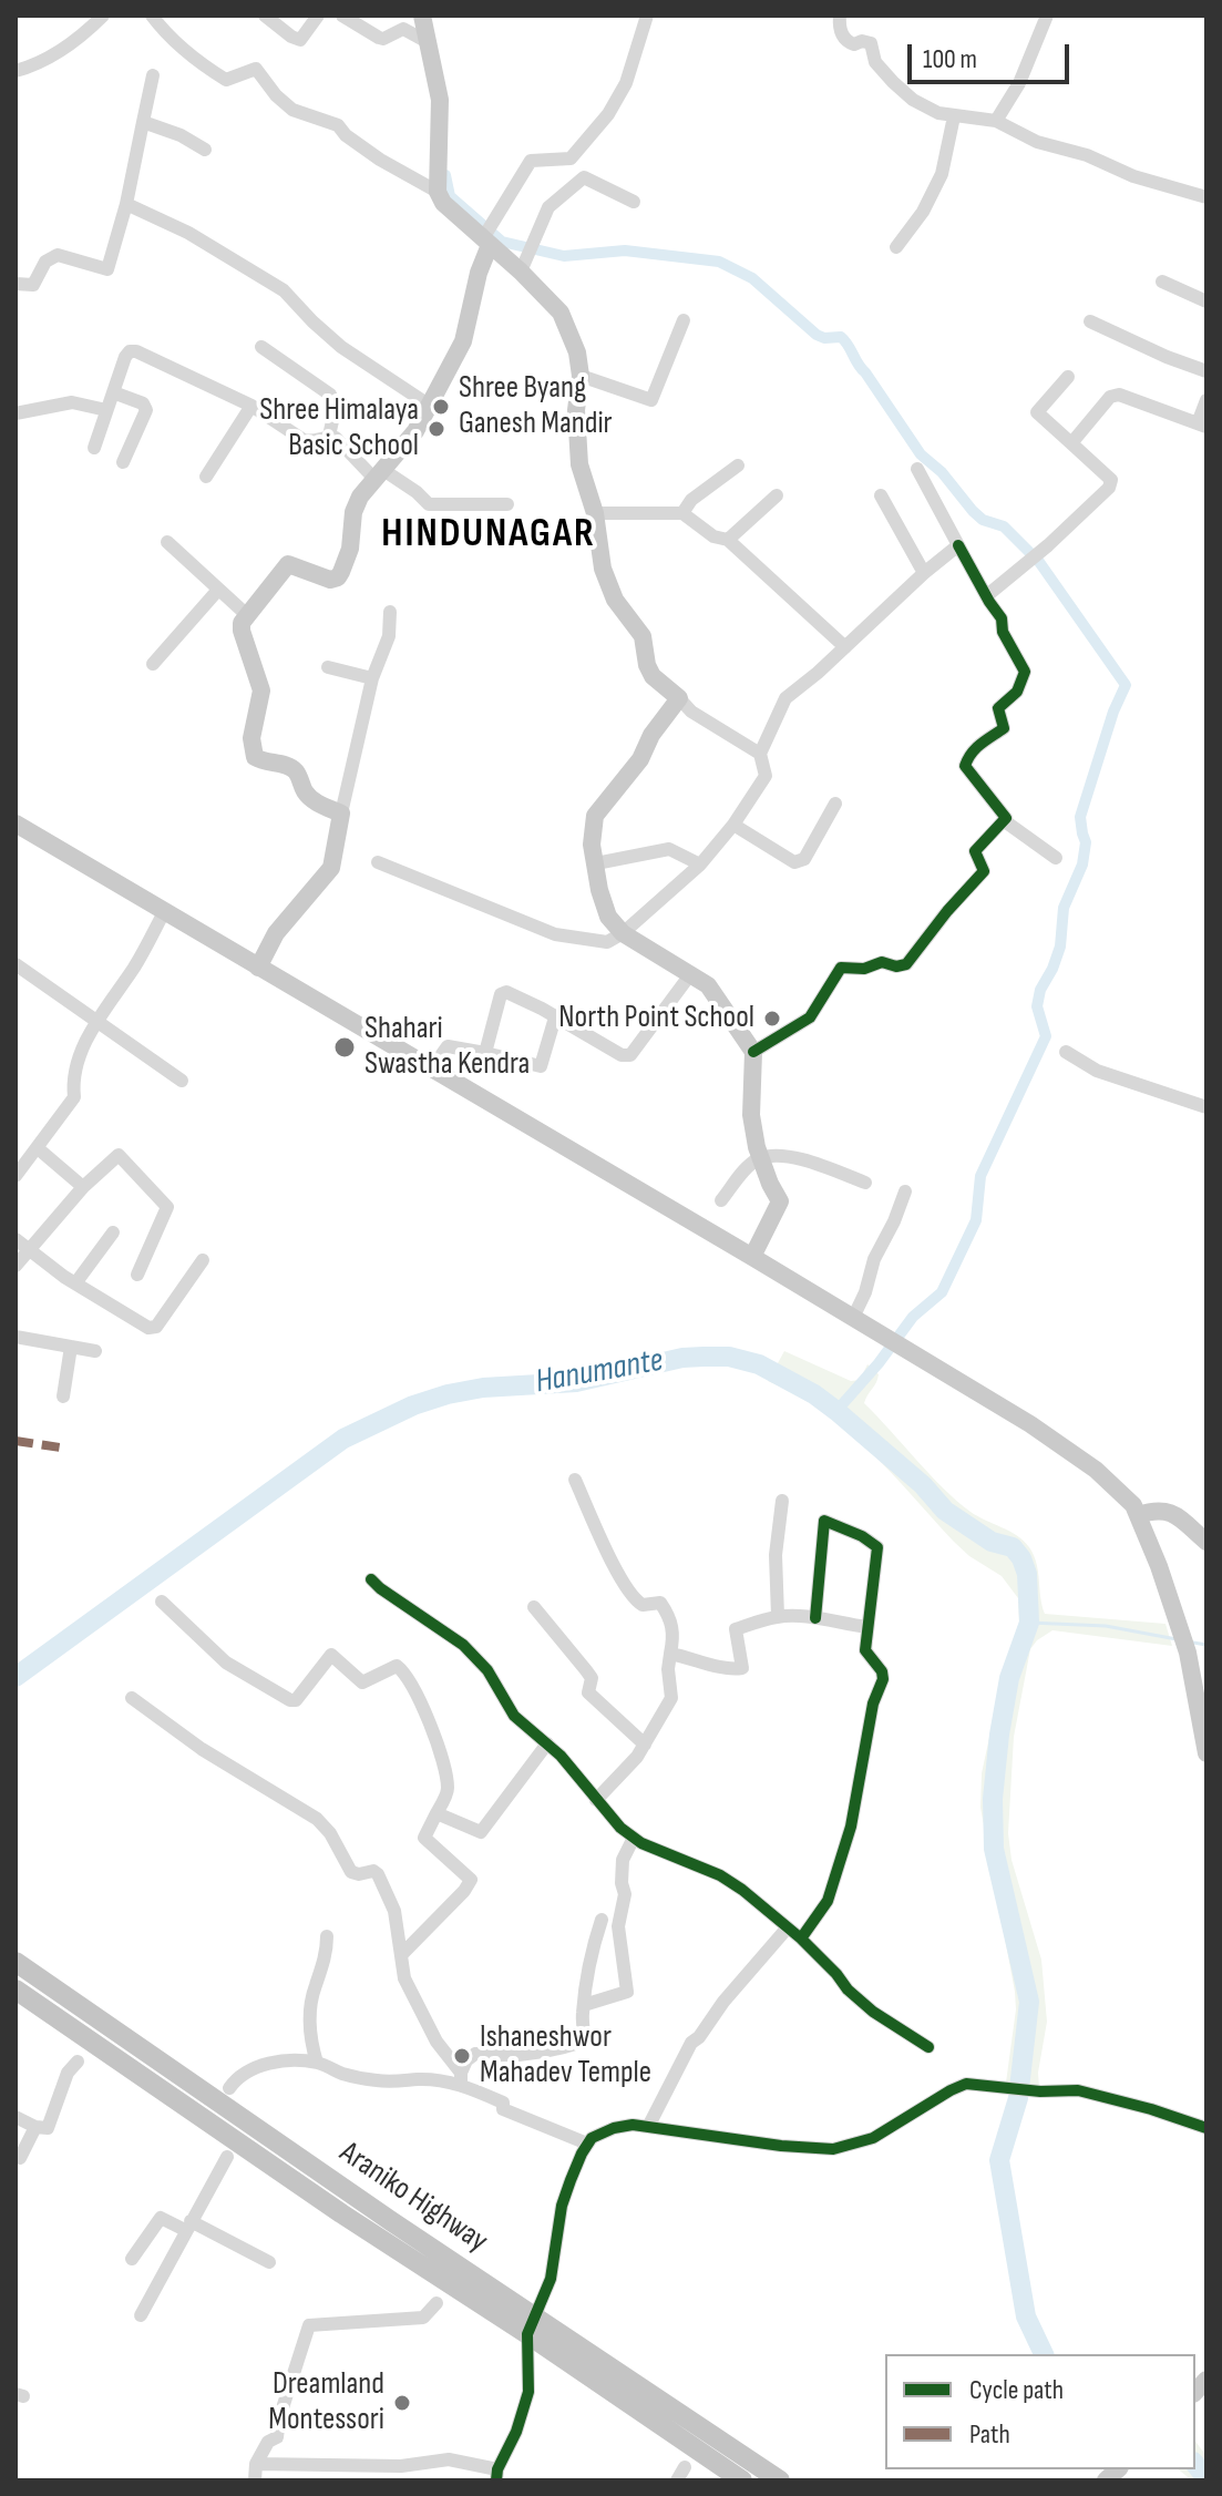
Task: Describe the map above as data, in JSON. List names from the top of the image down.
{
  "streets": {
    "highway": ["Araniko Highway"]
  },
  "districts": ["HINDUNAGAR"],
  "water": ["Hanumante"],
  "places": [
    "Shree Byang Ganesh Mandir",
    "Shree Himalaya Basic School",
    "North Point School",
    "Shahari Swastha Kendra",
    "Ishaneshwor Mahadev Temple",
    "Dreamland Montessori"
  ],
  "legend": ["Cycle path", "Path"],
  "scale_bar": "100 m"
}
